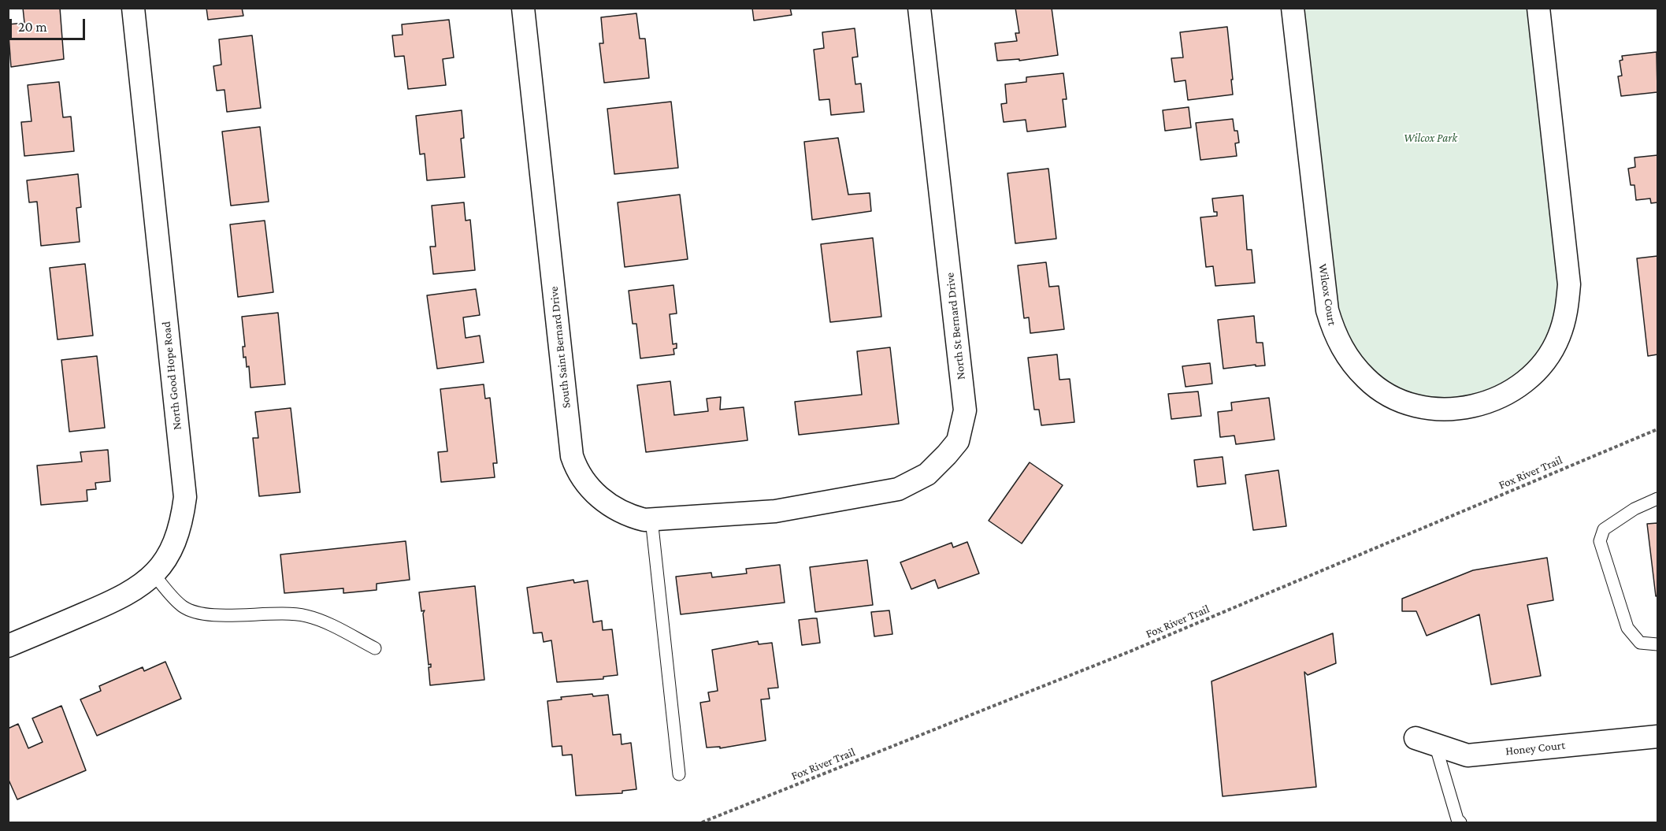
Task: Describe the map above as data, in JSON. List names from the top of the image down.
{
  "streets": {
    "street": [
      "Wilcox Court",
      "North St Bernard Drive",
      "South Saint Bernard Drive",
      "North Good Hope Road",
      "Honey Court"
    ],
    "path": ["Fox River Trail"]
  },
  "crossings": [
    ["North St Bernard Drive", "South Saint Bernard Drive"]
  ],
  "parks": ["Wilcox Park"],
  "scale_bar": "20 m"
}
